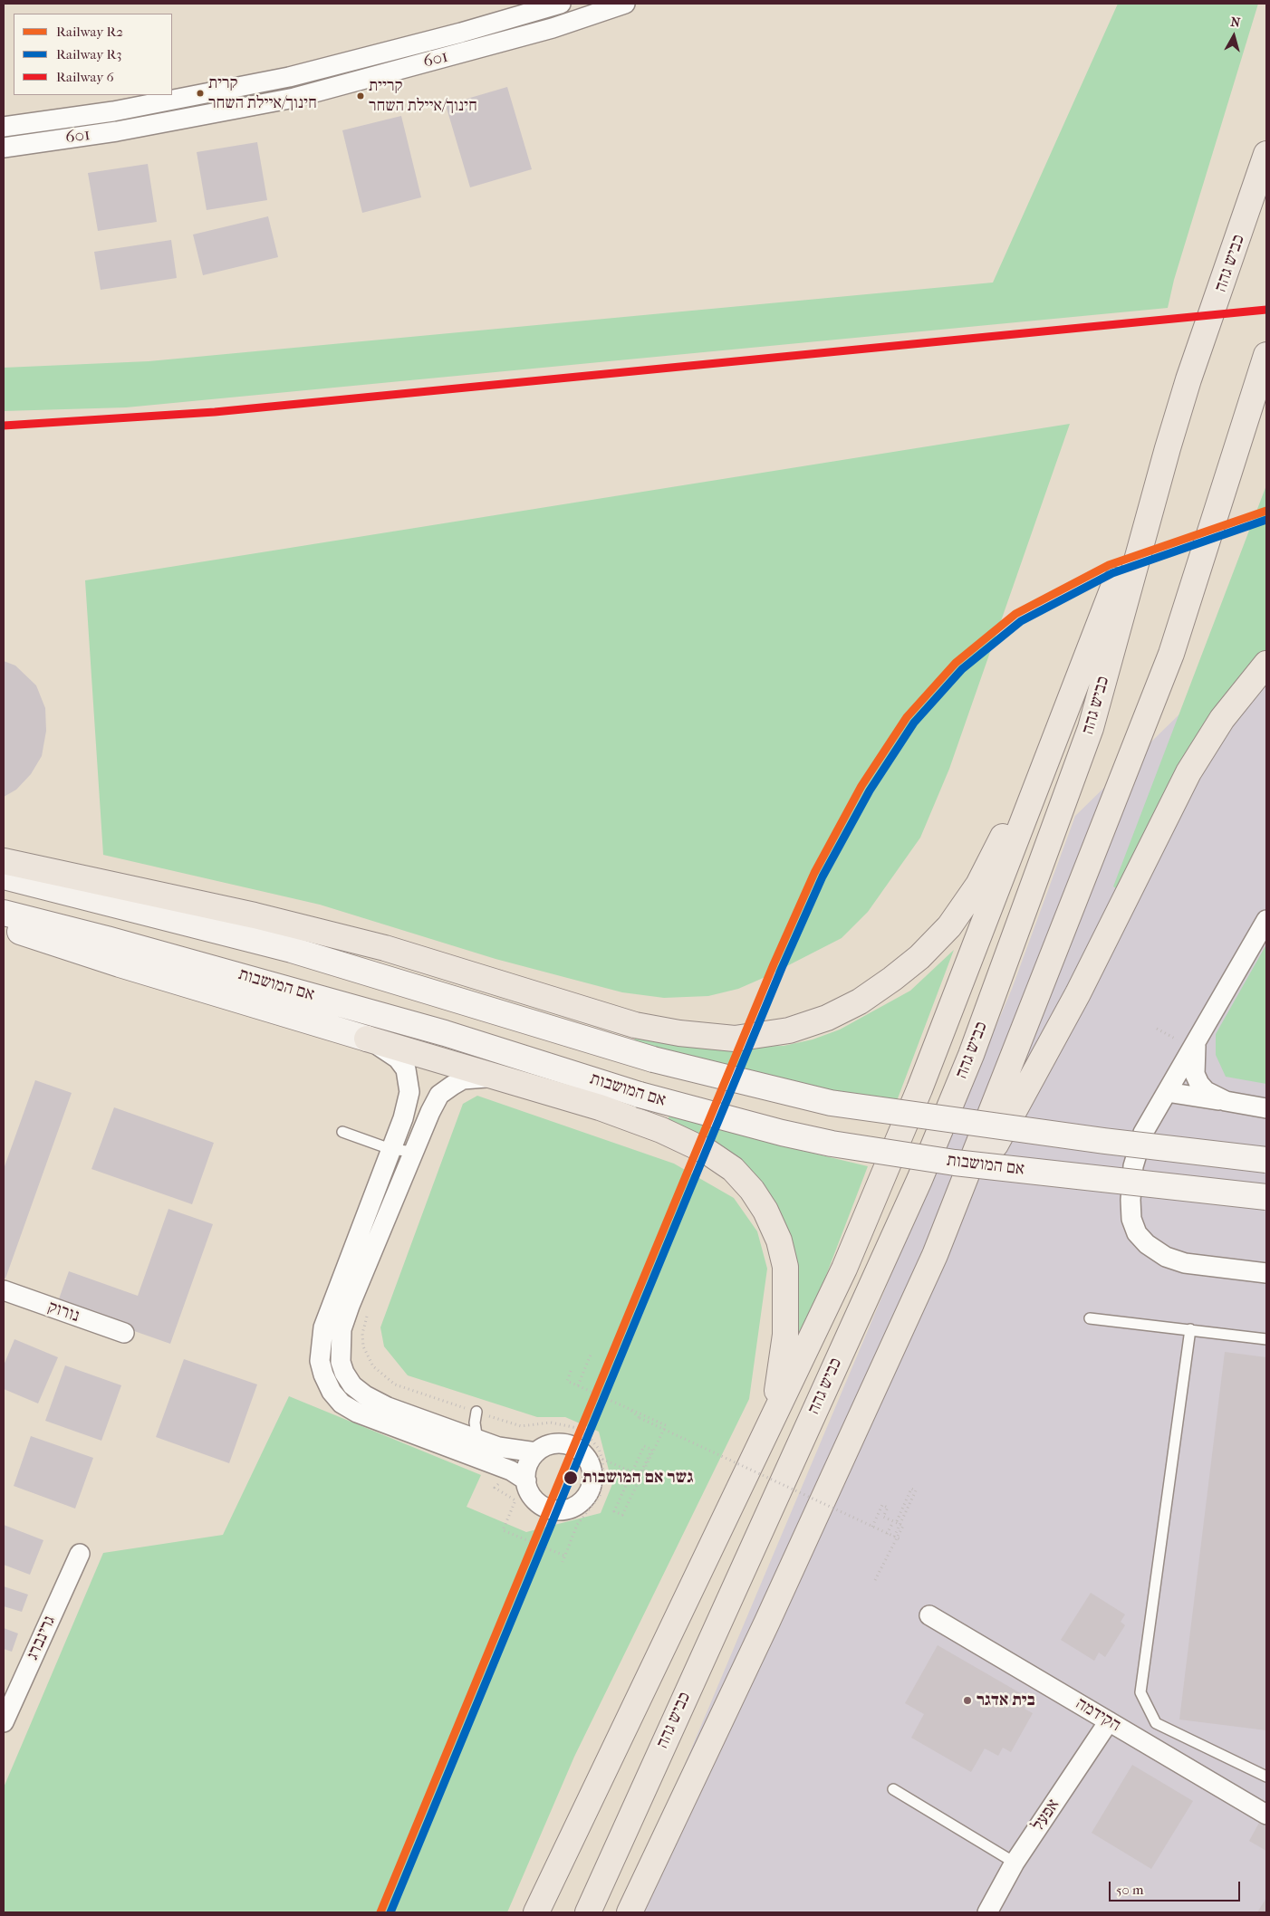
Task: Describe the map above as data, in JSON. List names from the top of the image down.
{
  "streets": {
    "highway": ["כביש גהה"],
    "main road": ["אם המושבות"],
    "street": [
      "601",
      "נורוק",
      "גרינברג",
      "הקידמה",
      "אפעל"
    ]
  },
  "crossings": [
    ["הקידמה", "אפעל"]
  ],
  "places": [
    "קרית חינוך/איילת השחר",
    "קריית חינוך/איילת השחר",
    "גשר אם המושבות",
    "בית אדגר"
  ],
  "lines": ["rail line 6", "rail line R2", "rail line R3"],
  "legend": ["Railway R2", "Railway R3", "Railway 6"],
  "scale_bar": "50 m",
  "north": "top"
}
